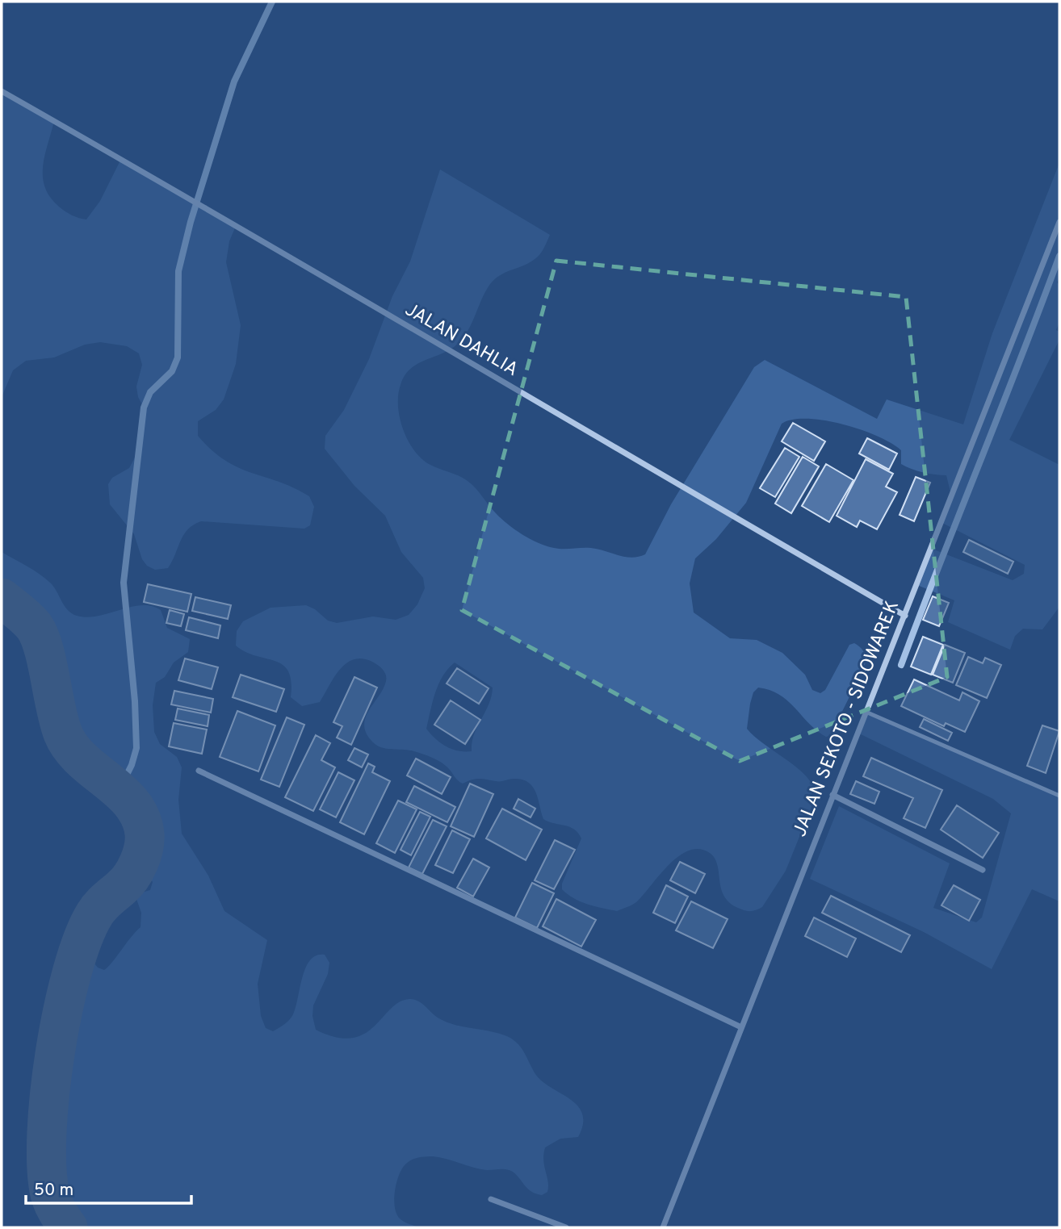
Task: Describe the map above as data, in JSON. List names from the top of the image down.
{
  "streets": {
    "street": ["JALAN DAHLIA", "JALAN SEKOTO - SIDOWAREK"]
  },
  "crossings": [
    ["JALAN DAHLIA", "JALAN SEKOTO - SIDOWAREK"]
  ],
  "scale_bar": "50 m"
}
